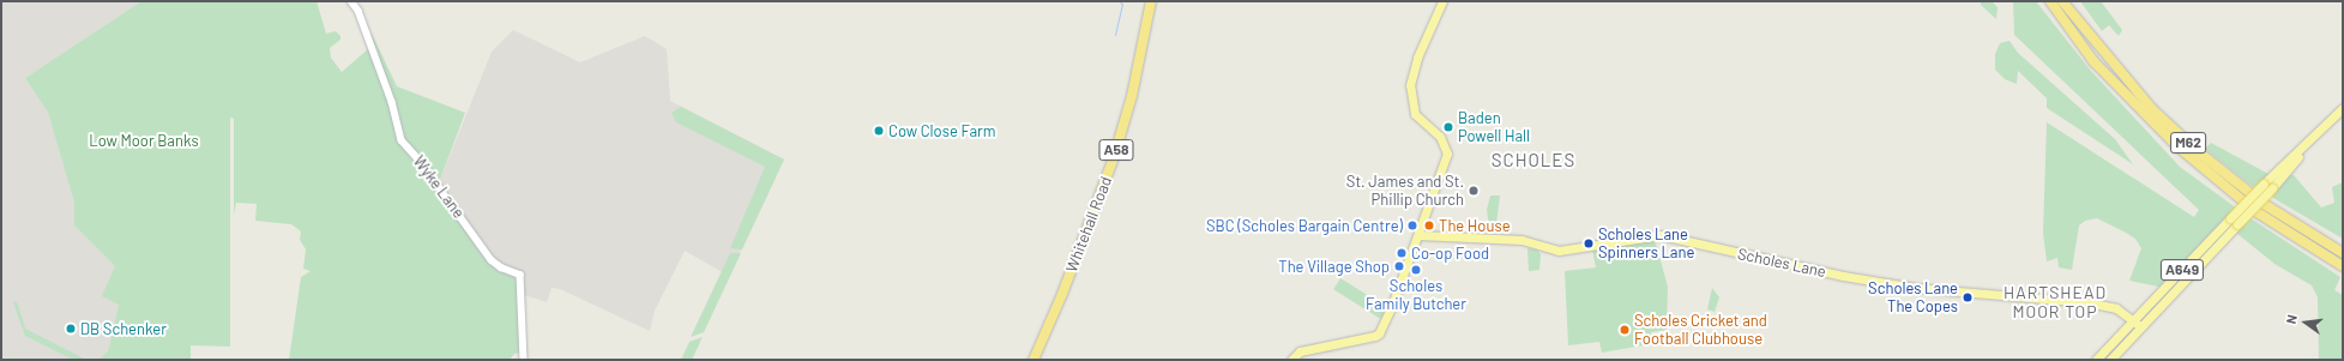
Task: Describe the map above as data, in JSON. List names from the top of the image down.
{
  "streets": {
    "highway": ["M62", "A58", "Whitehall Road"],
    "main road": ["Scholes Lane", "A649"],
    "street": ["Wyke Lane"]
  },
  "crossings": [
    ["Scholes Lane", "A649"]
  ],
  "districts": ["SCHOLES", "HARTSHEAD MOOR TOP"],
  "parks": ["Low Moor Banks"],
  "places": [
    "Baden Powell Hall",
    "Cow Close Farm",
    "St. James and St. Phillip Church",
    "SBC (Scholes Bargain Centre)",
    "The House",
    "Scholes Lane Spinners Lane",
    "Co-op Food",
    "The Village Shop",
    "Scholes Family Butcher",
    "Scholes Lane The Copes",
    "DB Schenker",
    "Scholes Cricket and Football Clubhouse"
  ],
  "north": "left"
}
